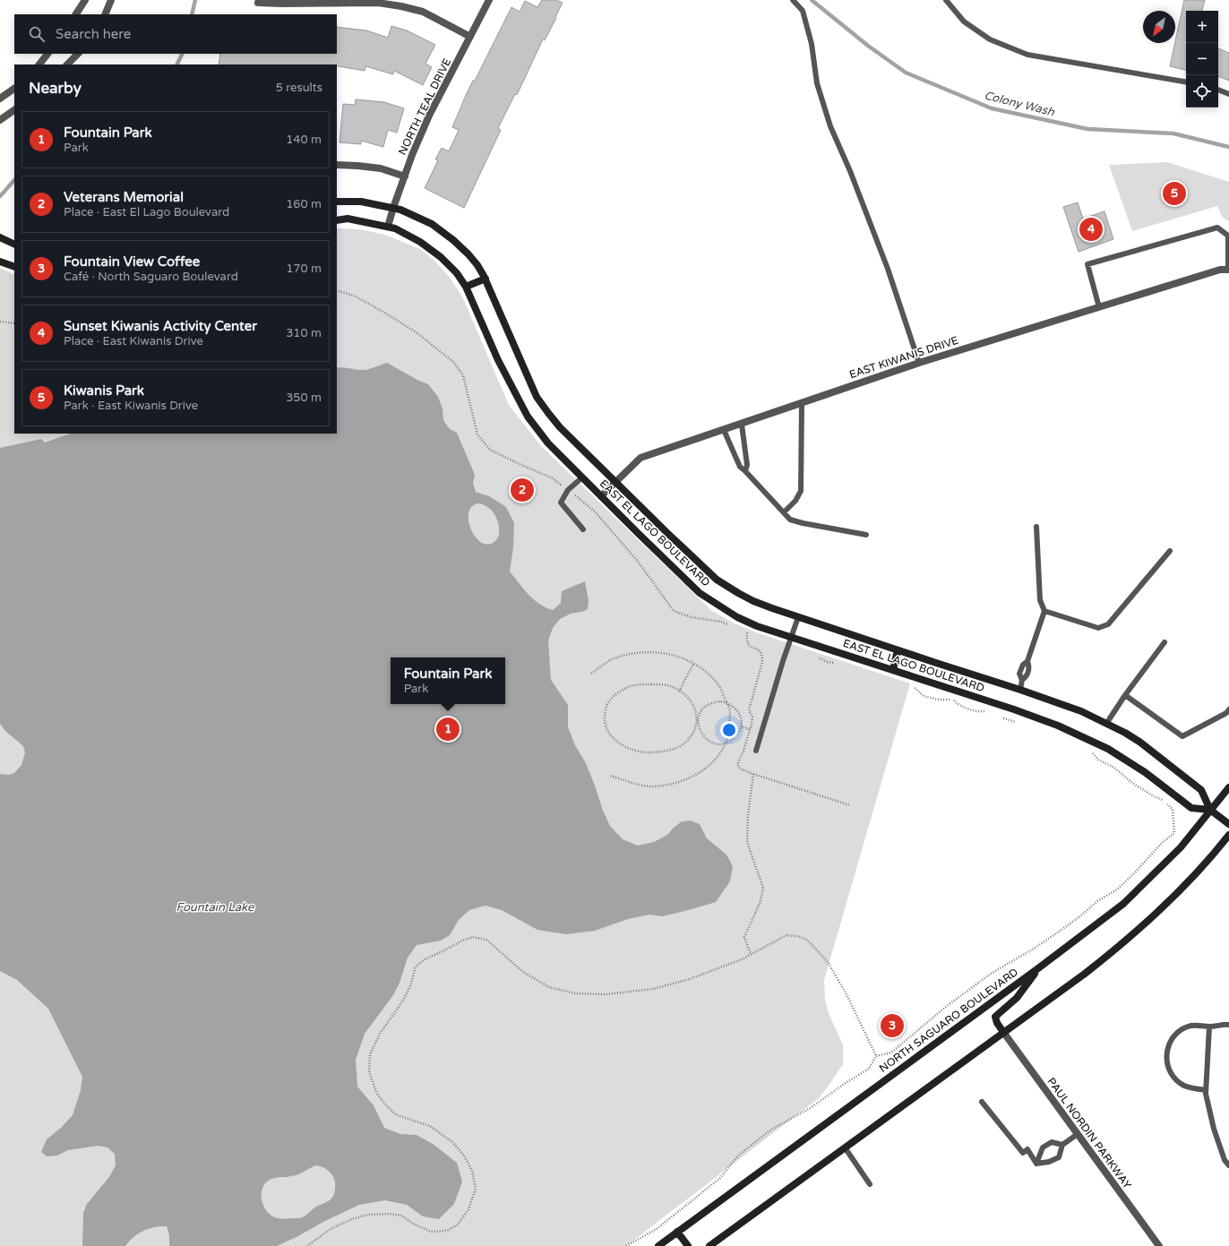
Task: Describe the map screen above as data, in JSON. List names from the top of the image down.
{
  "streets": {
    "street": [
      "NORTH TEAL DRIVE",
      "EAST KIWANIS DRIVE",
      "EAST EL LAGO BOULEVARD",
      "NORTH SAGUARO BOULEVARD",
      "PAUL NORDIN PARKWAY"
    ]
  },
  "crossings": [
    ["NORTH TEAL DRIVE", "EAST EL LAGO BOULEVARD"],
    ["EAST KIWANIS DRIVE", "EAST EL LAGO BOULEVARD"],
    ["EAST EL LAGO BOULEVARD", "NORTH SAGUARO BOULEVARD"]
  ],
  "water": ["Colony Wash", "Fountain Lake"],
  "north": "bottom left",
  "page": {
    "map_buttons": ["+", "−"],
    "search": "Search here",
    "heading": ["Nearby", "5 results"],
    "list": [
      {
        "mark": "1",
        "name": "Fountain Park",
        "note": "Park",
        "value": "140 m"
      },
      {
        "mark": "2",
        "name": "Veterans Memorial",
        "note": "Place · East El Lago Boulevard",
        "value": "160 m"
      },
      {
        "mark": "3",
        "name": "Fountain View Coffee",
        "note": "Café · North Saguaro Boulevard",
        "value": "170 m"
      },
      {
        "mark": "4",
        "name": "Sunset Kiwanis Activity Center",
        "note": "Place · East Kiwanis Drive",
        "value": "310 m"
      },
      {
        "mark": "5",
        "name": "Kiwanis Park",
        "note": "Park · East Kiwanis Drive",
        "value": "350 m"
      }
    ],
    "pins": [
      "5",
      "4",
      "2",
      "1",
      "3"
    ],
    "popup": ["Fountain Park", "Park"]
  }
}
